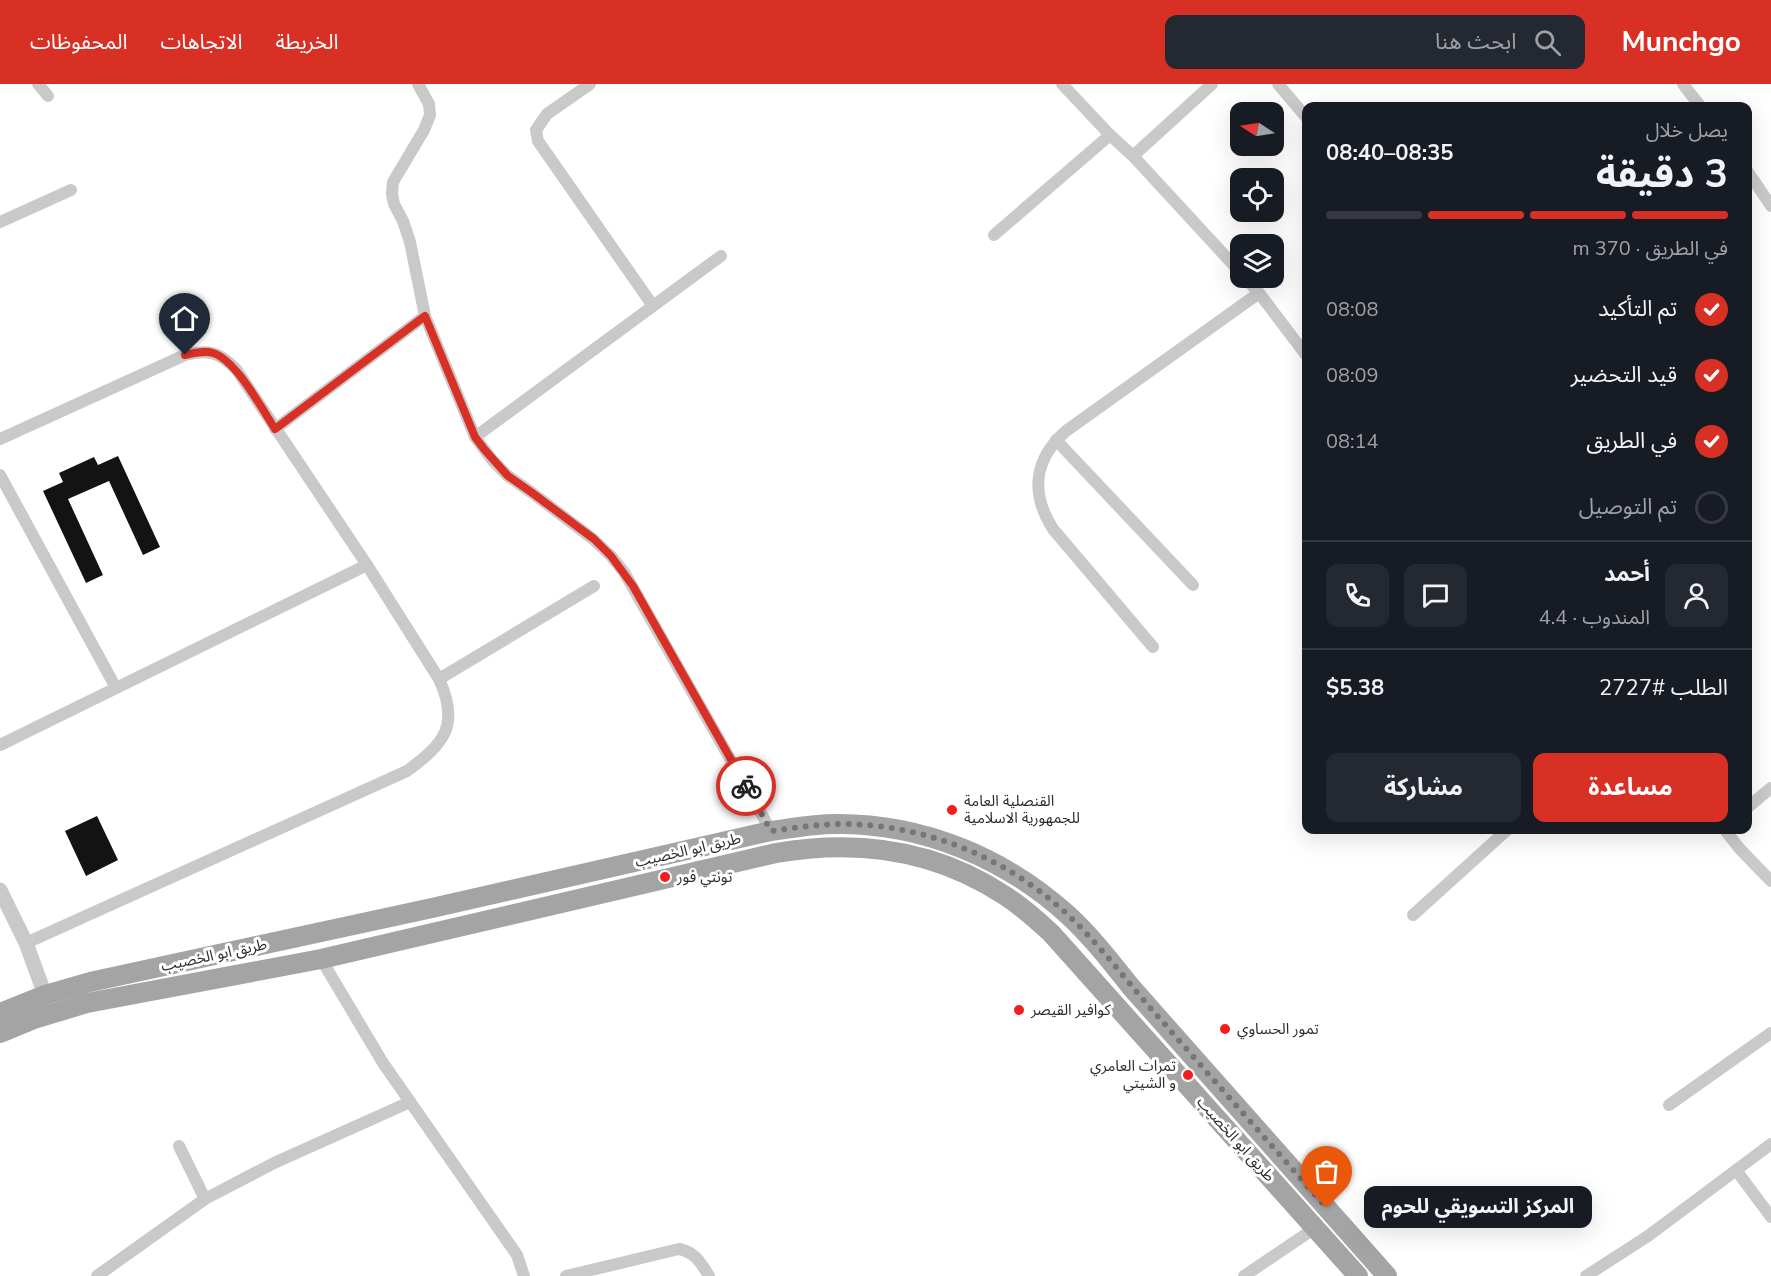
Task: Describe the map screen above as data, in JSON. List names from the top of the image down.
{
  "streets": {
    "main road": ["طريق ابو الخصيب"]
  },
  "places": [
    "القنصلية العامة للجمهورية الاسلامية",
    "تونتي فور",
    "كوافير القيصر",
    "تمور الحساوي",
    "تمرات العامري و الشيتي",
    "المركز التسويقي للحوم"
  ],
  "north": "left",
  "page": {
    "header": "Munchgo",
    "search": "ابحث هنا",
    "nav": ["الخريطة", "الاتجاهات", "المحفوظات"],
    "heading": ["3 دقيقة", "يصل خلال", "08:35–08:40"],
    "panel": [
      "أحمد",
      "المندوب · 4.4",
      "الطلب #2727",
      "$5.38"
    ],
    "bar": "في الطريق · 370 m",
    "list": [
      ["تم التأكيد", "08:08"],
      ["قيد التحضير", "08:09"],
      ["في الطريق", "08:14"],
      "تم التوصيل"
    ],
    "buttons": ["مساعدة", "مشاركة"],
    "bubble": "المركز التسويقي للحوم"
  }
}
